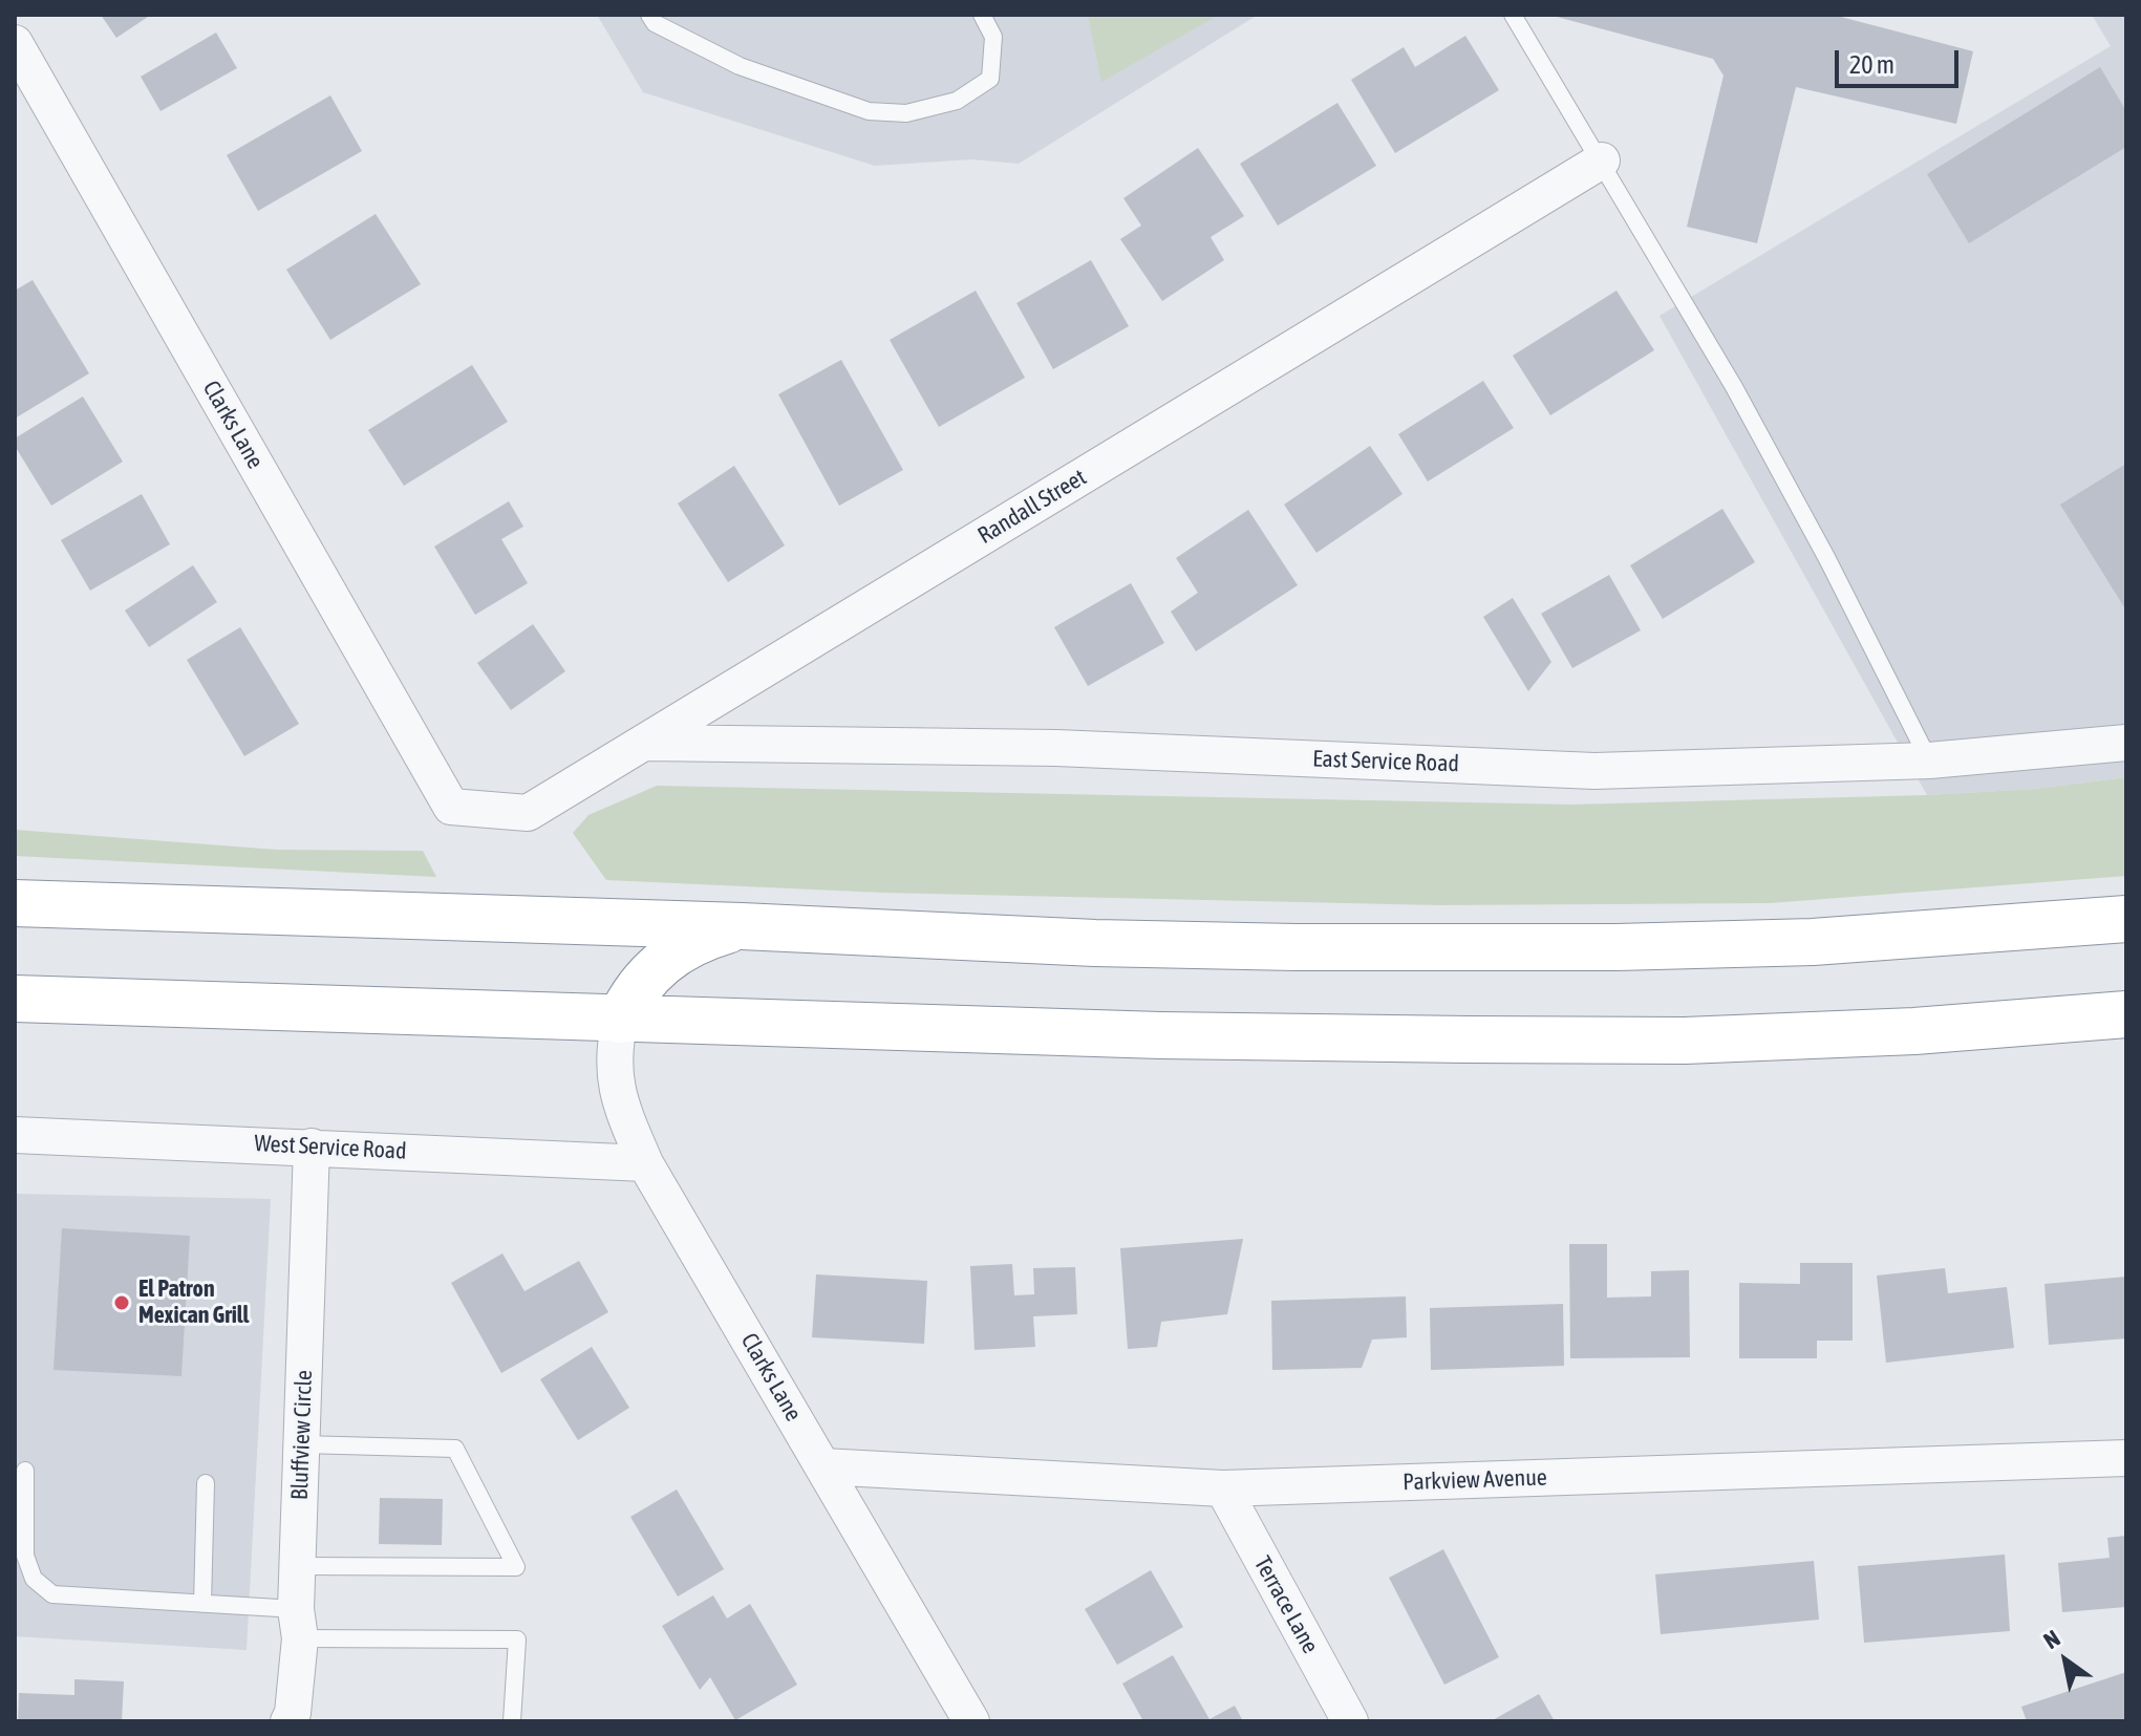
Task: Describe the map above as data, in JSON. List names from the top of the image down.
{
  "streets": {
    "street": [
      "Clarks Lane",
      "Randall Street",
      "East Service Road",
      "West Service Road",
      "Bluffview Circle",
      "Parkview Avenue",
      "Terrace Lane"
    ]
  },
  "crossings": [
    ["Clarks Lane", "Randall Street"],
    ["Clarks Lane", "West Service Road"],
    ["Clarks Lane", "Parkview Avenue"],
    ["Randall Street", "East Service Road"],
    ["West Service Road", "Bluffview Circle"],
    ["Parkview Avenue", "Terrace Lane"]
  ],
  "places": ["El Patron Mexican Grill"],
  "scale_bar": "20 m",
  "north": "top left"
}
